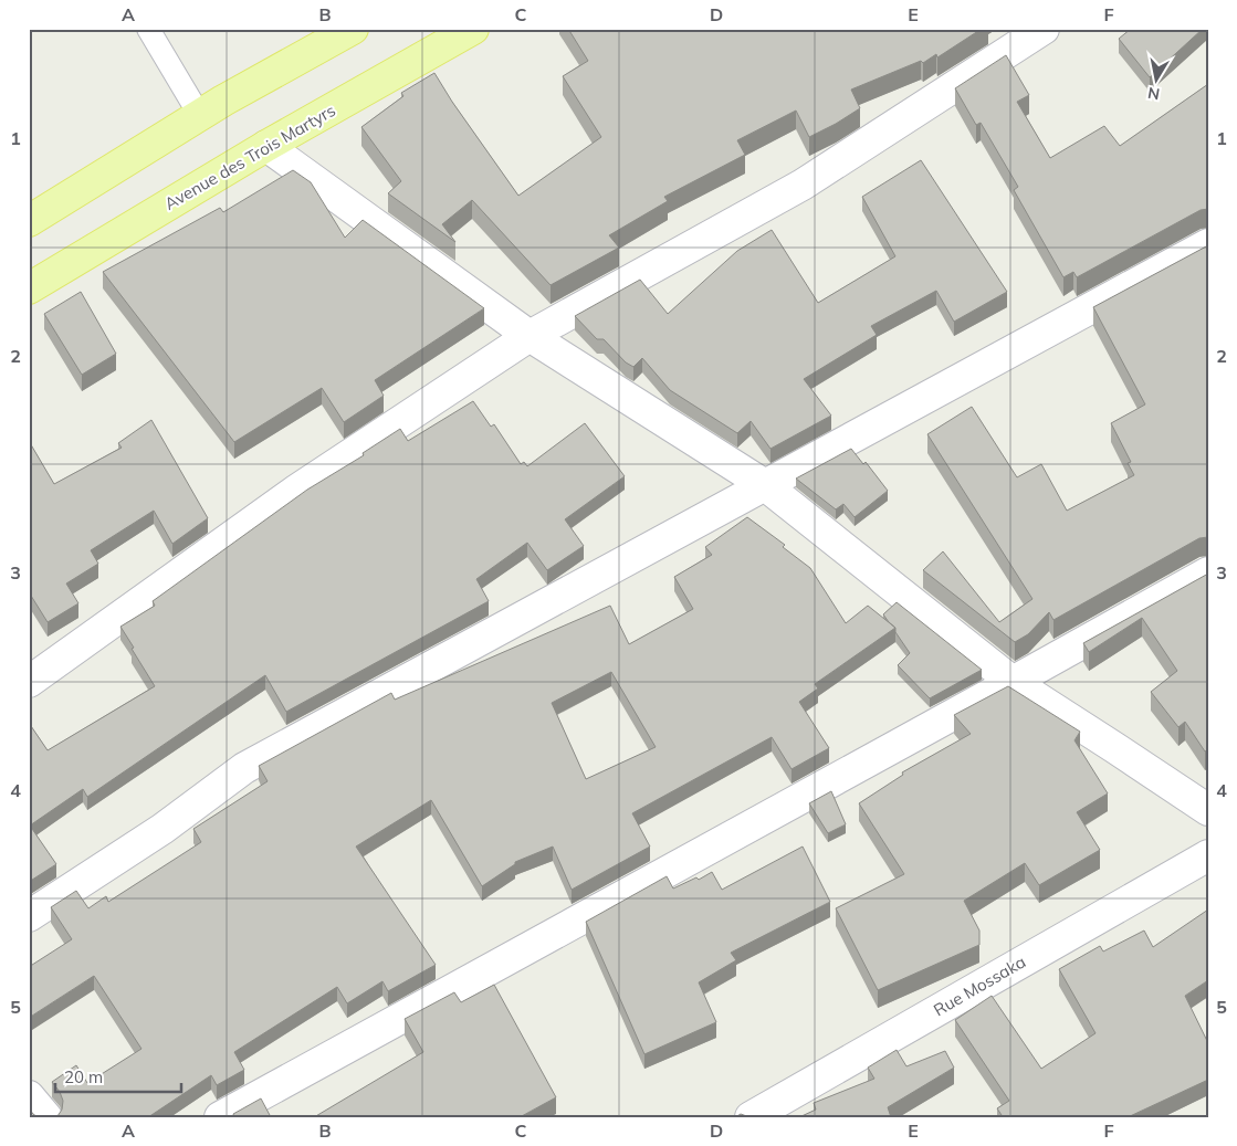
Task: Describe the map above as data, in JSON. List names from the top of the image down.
{
  "streets": {
    "main road": ["Avenue des Trois Martyrs"],
    "street": ["Rue Mossaka"]
  },
  "scale_bar": "20 m",
  "north": "bottom",
  "grid": {
    "columns": [
      "A",
      "B",
      "C",
      "D",
      "E",
      "F"
    ],
    "rows": [
      "1",
      "2",
      "3",
      "4",
      "5"
    ]
  }
}
